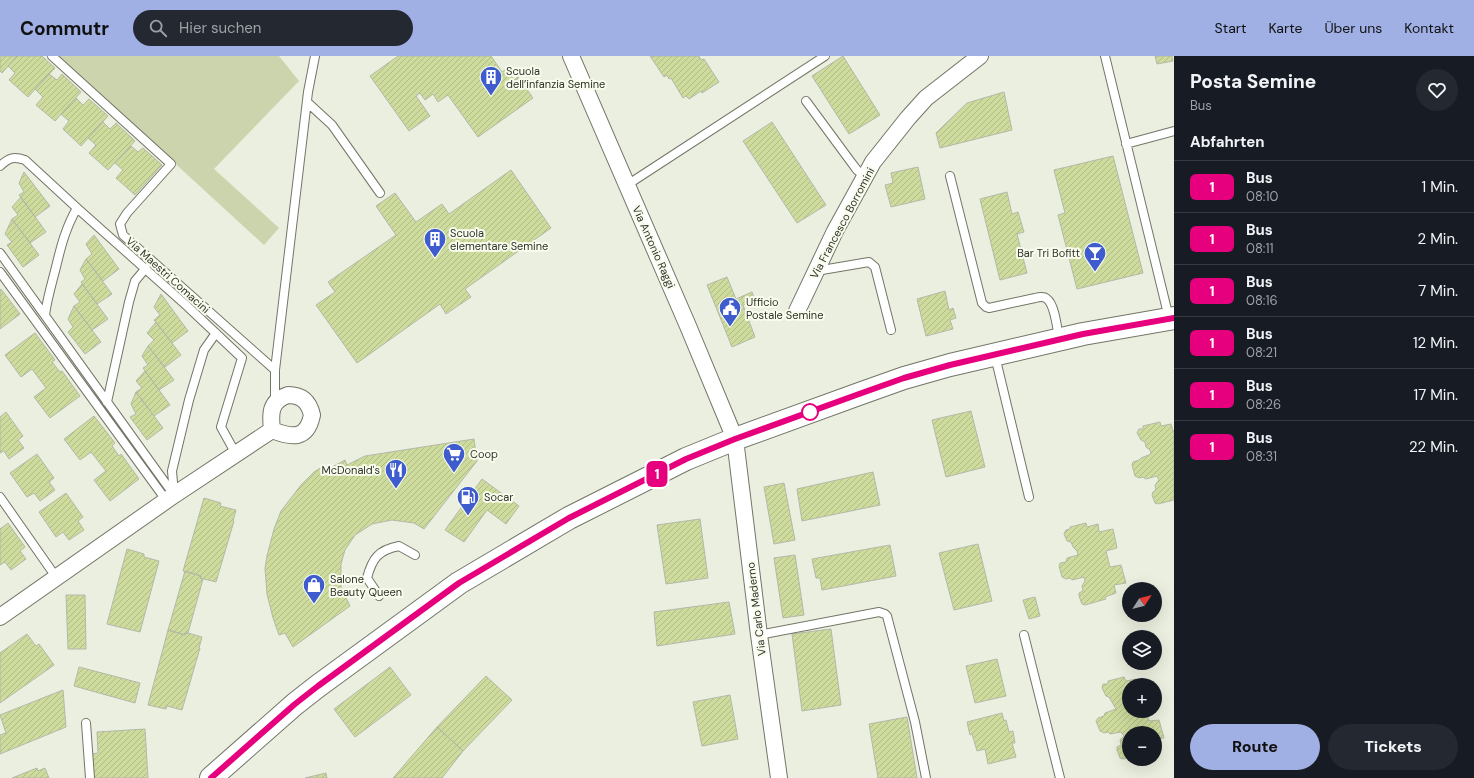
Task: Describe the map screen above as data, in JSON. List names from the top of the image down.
{
  "streets": {
    "street": ["Via Francesco Borromini", "Via Antonio Raggi", "Via Carlo Maderno"],
    "lane": ["Via Maestri Comacini"]
  },
  "crossings": [
    ["Via Antonio Raggi", "Via Carlo Maderno"]
  ],
  "places": {
    "building": ["Scuola dell’infanzia Semine", "Scuola elementare Semine"],
    "bar": ["Bar Tri Bofitt"],
    "public building": ["Ufficio Postale Semine"],
    "supermarket": ["Coop"],
    "restaurant": ["McDonald's"],
    "fuel station": ["Socar"],
    "shop": ["Salone Beauty Queen"]
  },
  "lines": ["bus line 1"],
  "north": "top right",
  "page": {
    "header": "Commutr",
    "search": "Hier suchen",
    "nav": [
      "Start",
      "Karte",
      "Über uns",
      "Kontakt"
    ],
    "on_map": "1",
    "heading": [
      ["Posta Semine", "Bus"],
      "Abfahrten"
    ],
    "list": [
      {
        "mark": "1",
        "name": "Bus",
        "note": "08:10",
        "value": "1 Min."
      },
      {
        "mark": "1",
        "name": "Bus",
        "note": "08:11",
        "value": "2 Min."
      },
      {
        "mark": "1",
        "name": "Bus",
        "note": "08:16",
        "value": "7 Min."
      },
      {
        "mark": "1",
        "name": "Bus",
        "note": "08:21",
        "value": "12 Min."
      },
      {
        "mark": "1",
        "name": "Bus",
        "note": "08:26",
        "value": "17 Min."
      },
      {
        "mark": "1",
        "name": "Bus",
        "note": "08:31",
        "value": "22 Min."
      }
    ],
    "map_buttons": ["+", "−"],
    "buttons": ["Route", "Tickets"]
  }
}
